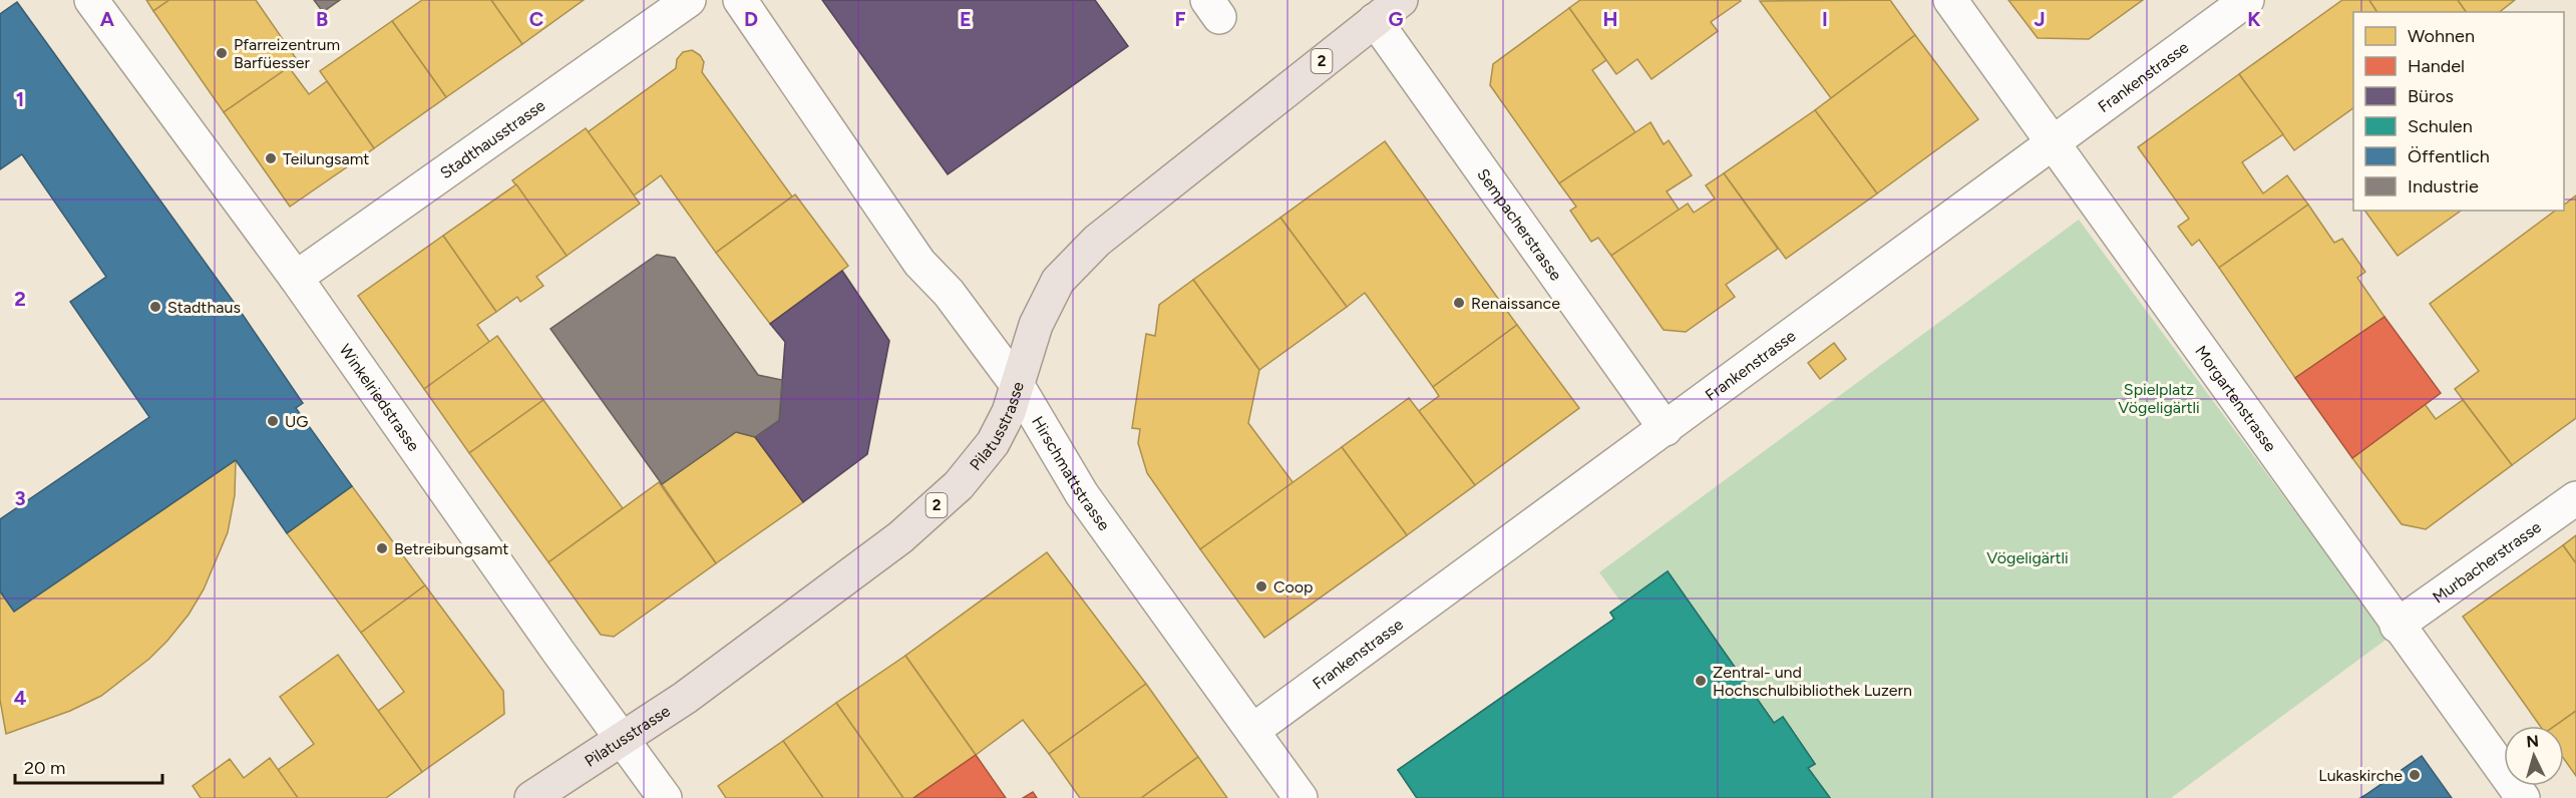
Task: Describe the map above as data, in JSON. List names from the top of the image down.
{
  "streets": {
    "main road": ["2", "Pilatusstrasse"],
    "street": [
      "Frankenstrasse",
      "Stadthausstrasse",
      "Sempacherstrasse",
      "Winkelriedstrasse",
      "Morgartenstrasse",
      "Hirschmattstrasse",
      "Murbacherstrasse"
    ]
  },
  "crossings": [
    ["Frankenstrasse", "Sempacherstrasse"],
    ["Frankenstrasse", "Morgartenstrasse"],
    ["Frankenstrasse", "Hirschmattstrasse"],
    ["Stadthausstrasse", "Winkelriedstrasse"],
    ["Sempacherstrasse", "Pilatusstrasse"],
    ["Winkelriedstrasse", "Pilatusstrasse"],
    ["Morgartenstrasse", "Murbacherstrasse"],
    ["Pilatusstrasse", "Hirschmattstrasse"]
  ],
  "parks": ["Spielplatz Vögeligärtli", "Vögeligärtli"],
  "places": [
    "Pfarreizentrum Barfüesser",
    "Teilungsamt",
    "Renaissance",
    "Stadthaus",
    "UG",
    "Betreibungsamt",
    "Coop",
    "Zentral- und Hochschulbibliothek Luzern",
    "Lukaskirche"
  ],
  "legend": [
    "Wohnen",
    "Handel",
    "Büros",
    "Schulen",
    "Öffentlich",
    "Industrie"
  ],
  "scale_bar": "20 m",
  "north": "top",
  "grid": {
    "columns": [
      "A",
      "B",
      "C",
      "D",
      "E",
      "F",
      "G",
      "H",
      "I",
      "J",
      "K"
    ],
    "rows": [
      "1",
      "2",
      "3",
      "4"
    ]
  }
}
